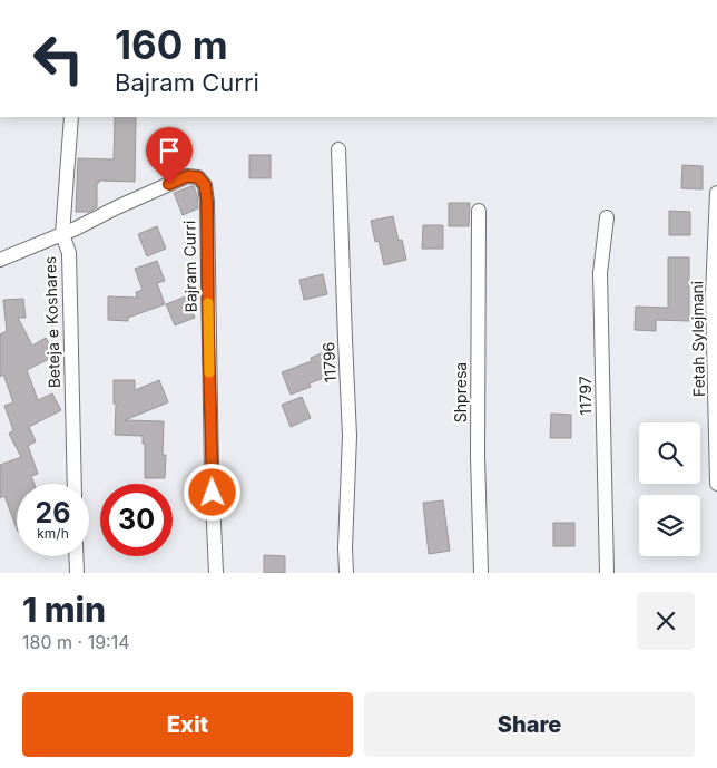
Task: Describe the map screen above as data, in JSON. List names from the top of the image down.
{
  "streets": {
    "street": [
      "Bajram Curri",
      "Beteja e Koshares",
      "Fetah Sylejmani",
      "11796",
      "Shpresa",
      "11797"
    ]
  },
  "crossings": [
    ["Bajram Curri", "Beteja e Koshares"]
  ],
  "page": {
    "turn": ["160 m", "Bajram Curri"],
    "speed": "26 km/h",
    "limit": "30",
    "heading": ["1 min", "180 m · 19:14"],
    "buttons": ["Exit", "Share"]
  }
}
